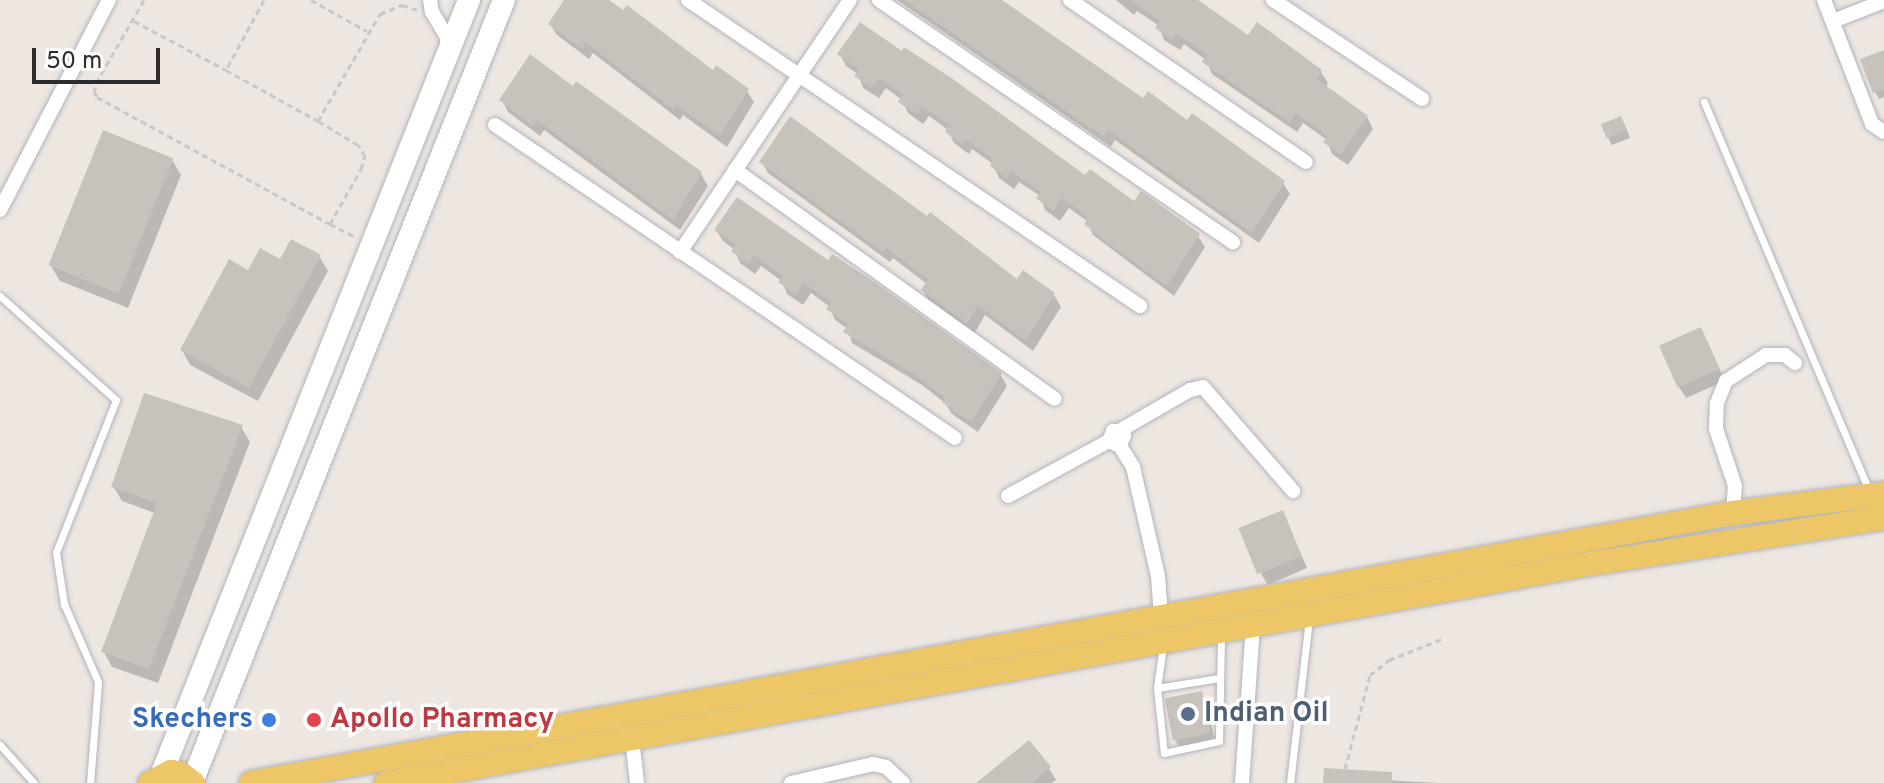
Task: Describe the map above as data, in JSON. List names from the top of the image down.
{
  "places": ["Indian Oil", "Skechers", "Apollo Pharmacy"],
  "scale_bar": "50 m"
}
